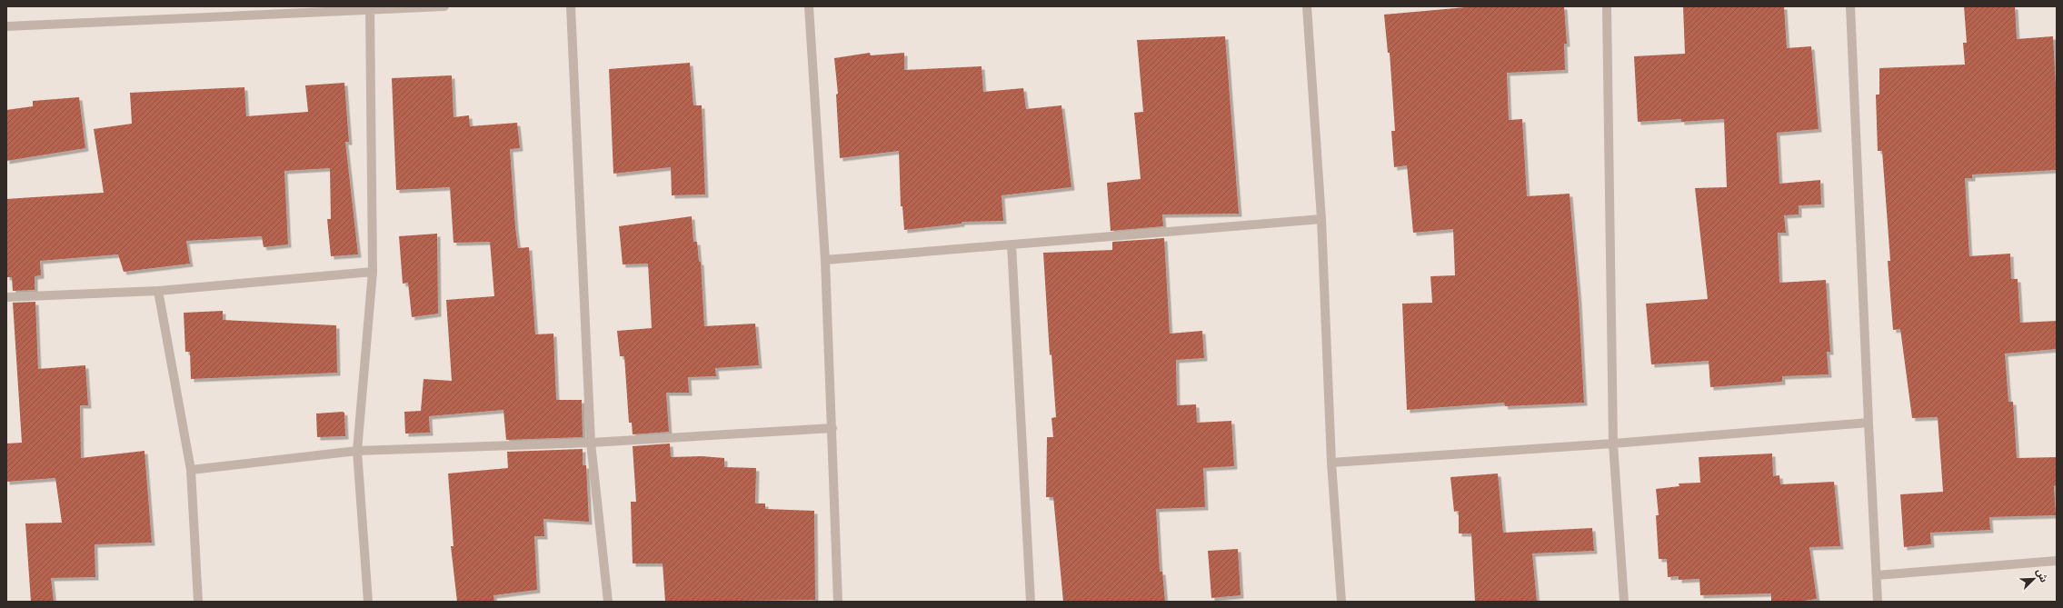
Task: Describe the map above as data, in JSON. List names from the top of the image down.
{
  "north": "top right"
}
